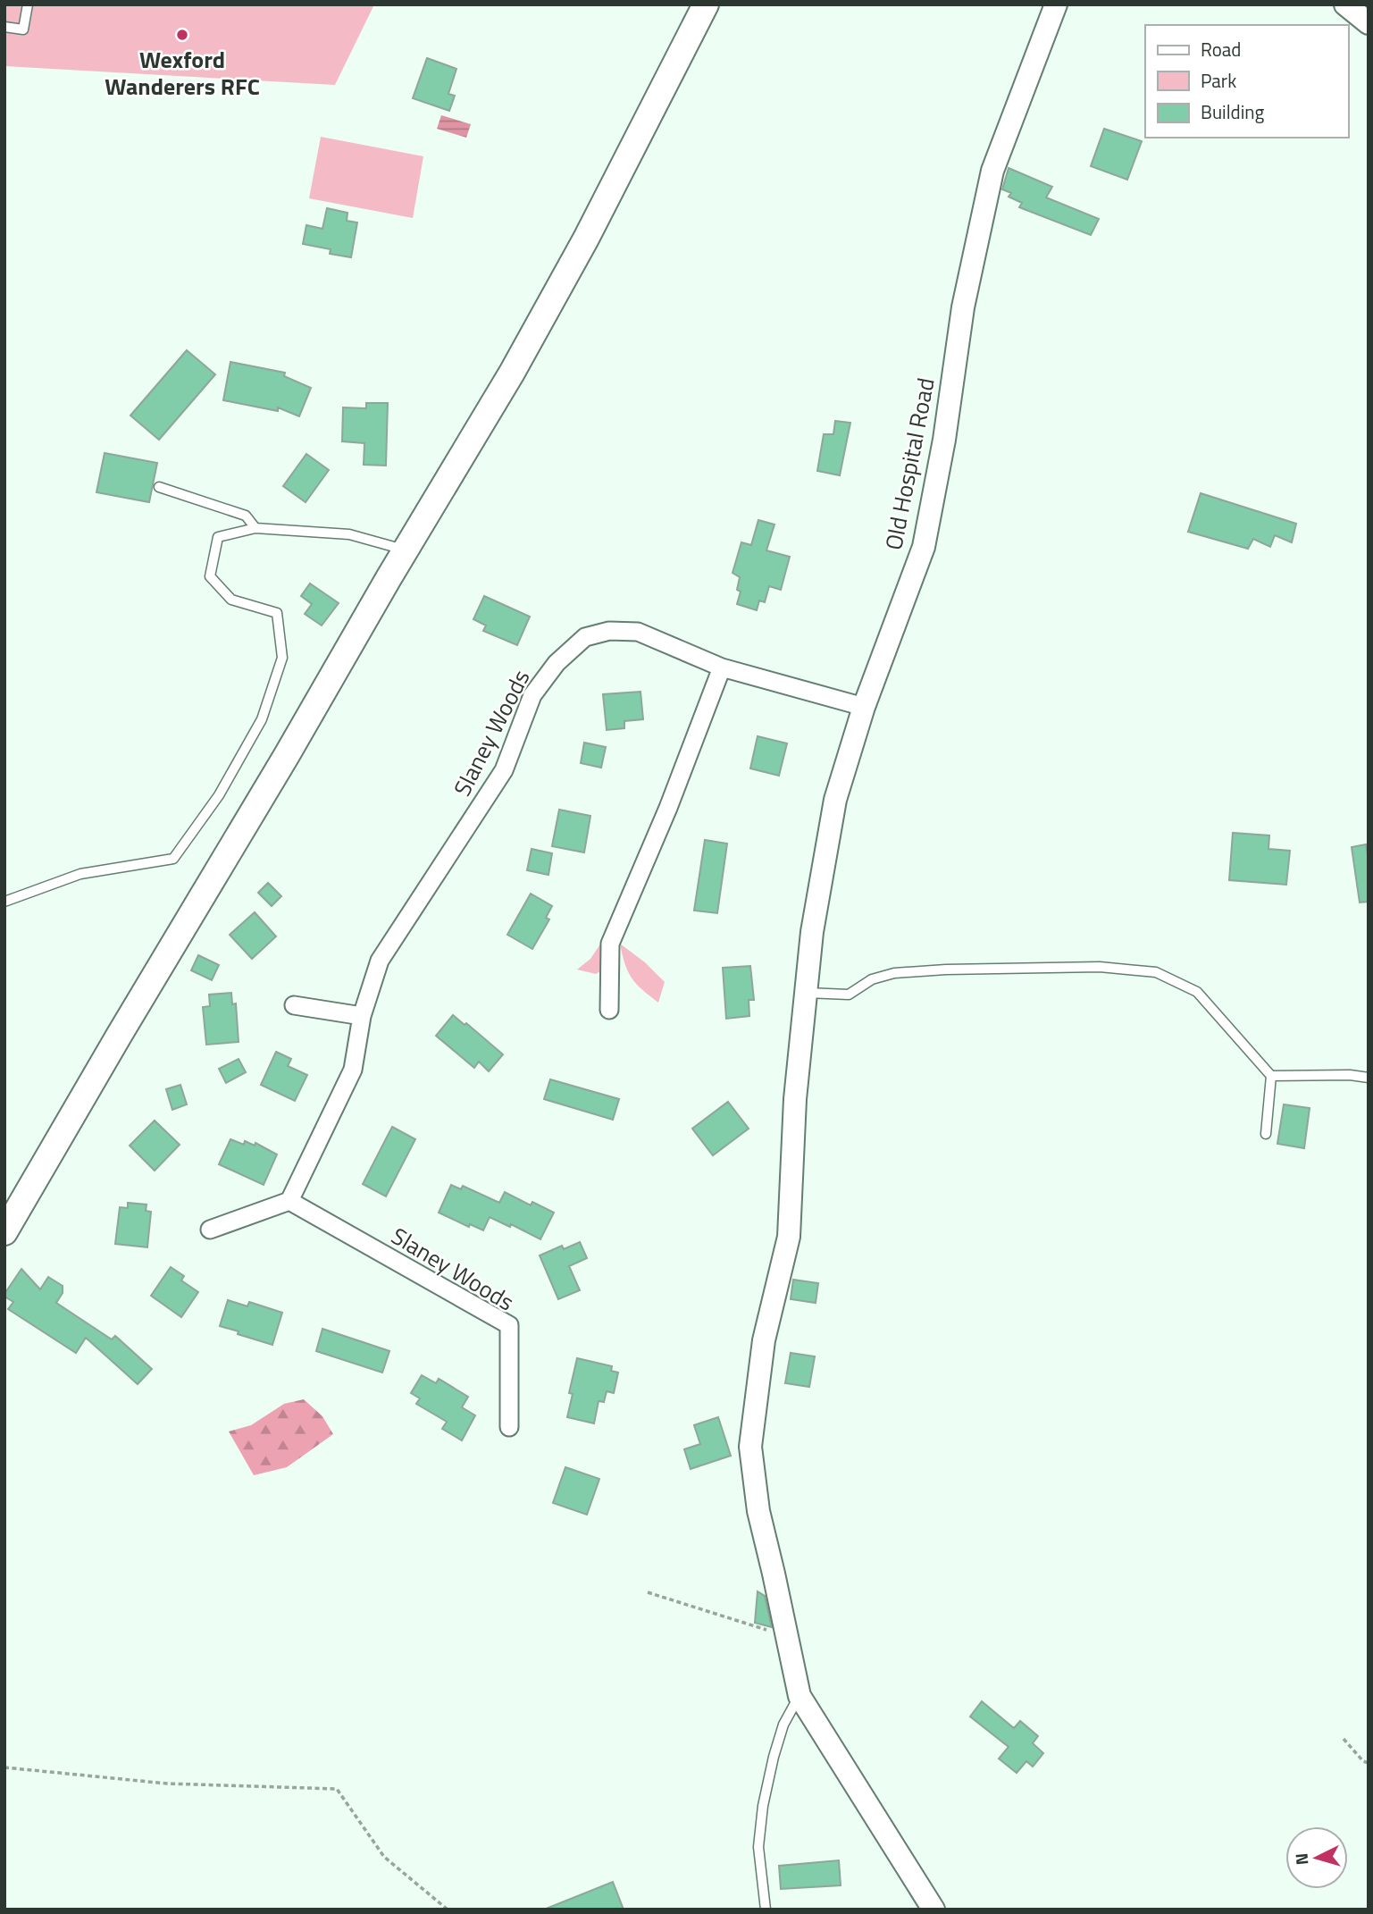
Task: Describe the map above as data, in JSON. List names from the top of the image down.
{
  "streets": {
    "street": ["Old Hospital Road", "Slaney Woods"]
  },
  "crossings": [
    ["Old Hospital Road", "Slaney Woods"]
  ],
  "places": ["Wexford Wanderers RFC"],
  "legend": ["Road", "Park", "Building"],
  "north": "left"
}
